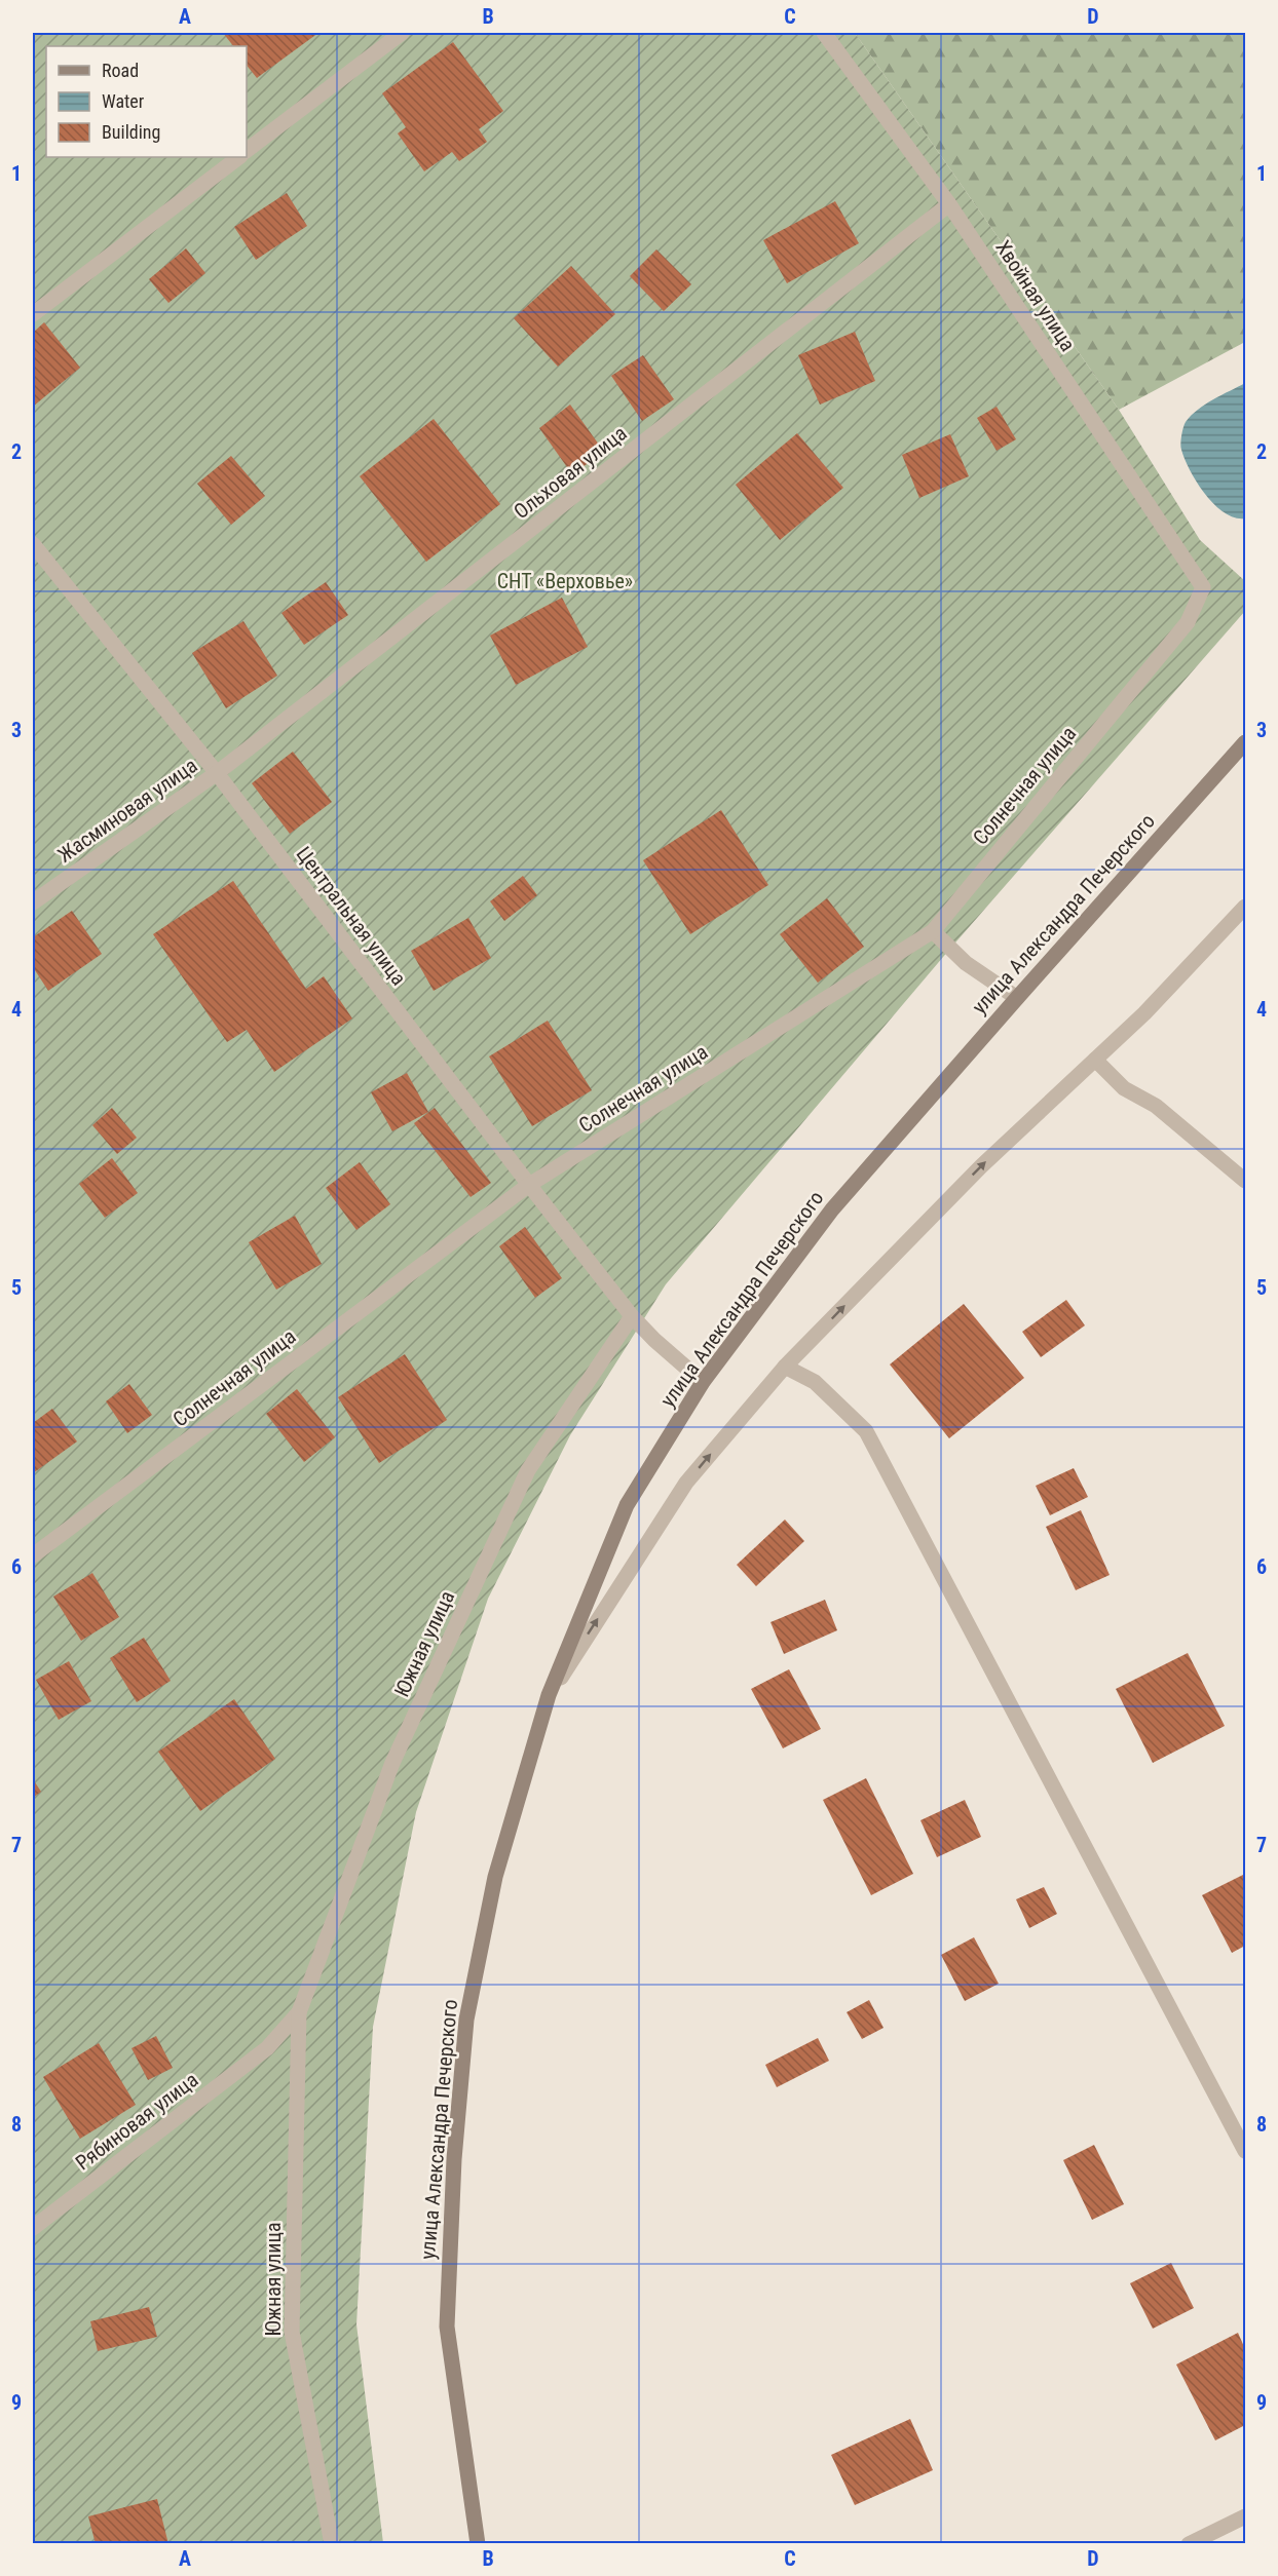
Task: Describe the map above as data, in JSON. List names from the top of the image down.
{
  "streets": {
    "main road": ["улица Александра Печерского"],
    "street": [
      "Хвойная улица",
      "Ольховая улица",
      "Солнечная улица",
      "Жасминовая улица",
      "Центральная улица",
      "Южная улица",
      "Рябиновая улица"
    ]
  },
  "crossings": [
    ["Хвойная улица", "Ольховая улица"],
    ["Хвойная улица", "Солнечная улица"],
    ["Ольховая улица", "Жасминовая улица"],
    ["Ольховая улица", "Центральная улица"],
    ["Солнечная улица", "Центральная улица"],
    ["Жасминовая улица", "Центральная улица"],
    ["улица Александра Печерского", "Центральная улица"],
    ["Центральная улица", "Южная улица"],
    ["Южная улица", "Рябиновая улица"]
  ],
  "parks": ["СНТ «Верховье»"],
  "legend": ["Road", "Water", "Building"],
  "grid": {
    "columns": [
      "A",
      "B",
      "C",
      "D"
    ],
    "rows": [
      "1",
      "2",
      "3",
      "4",
      "5",
      "6",
      "7",
      "8",
      "9"
    ]
  }
}
